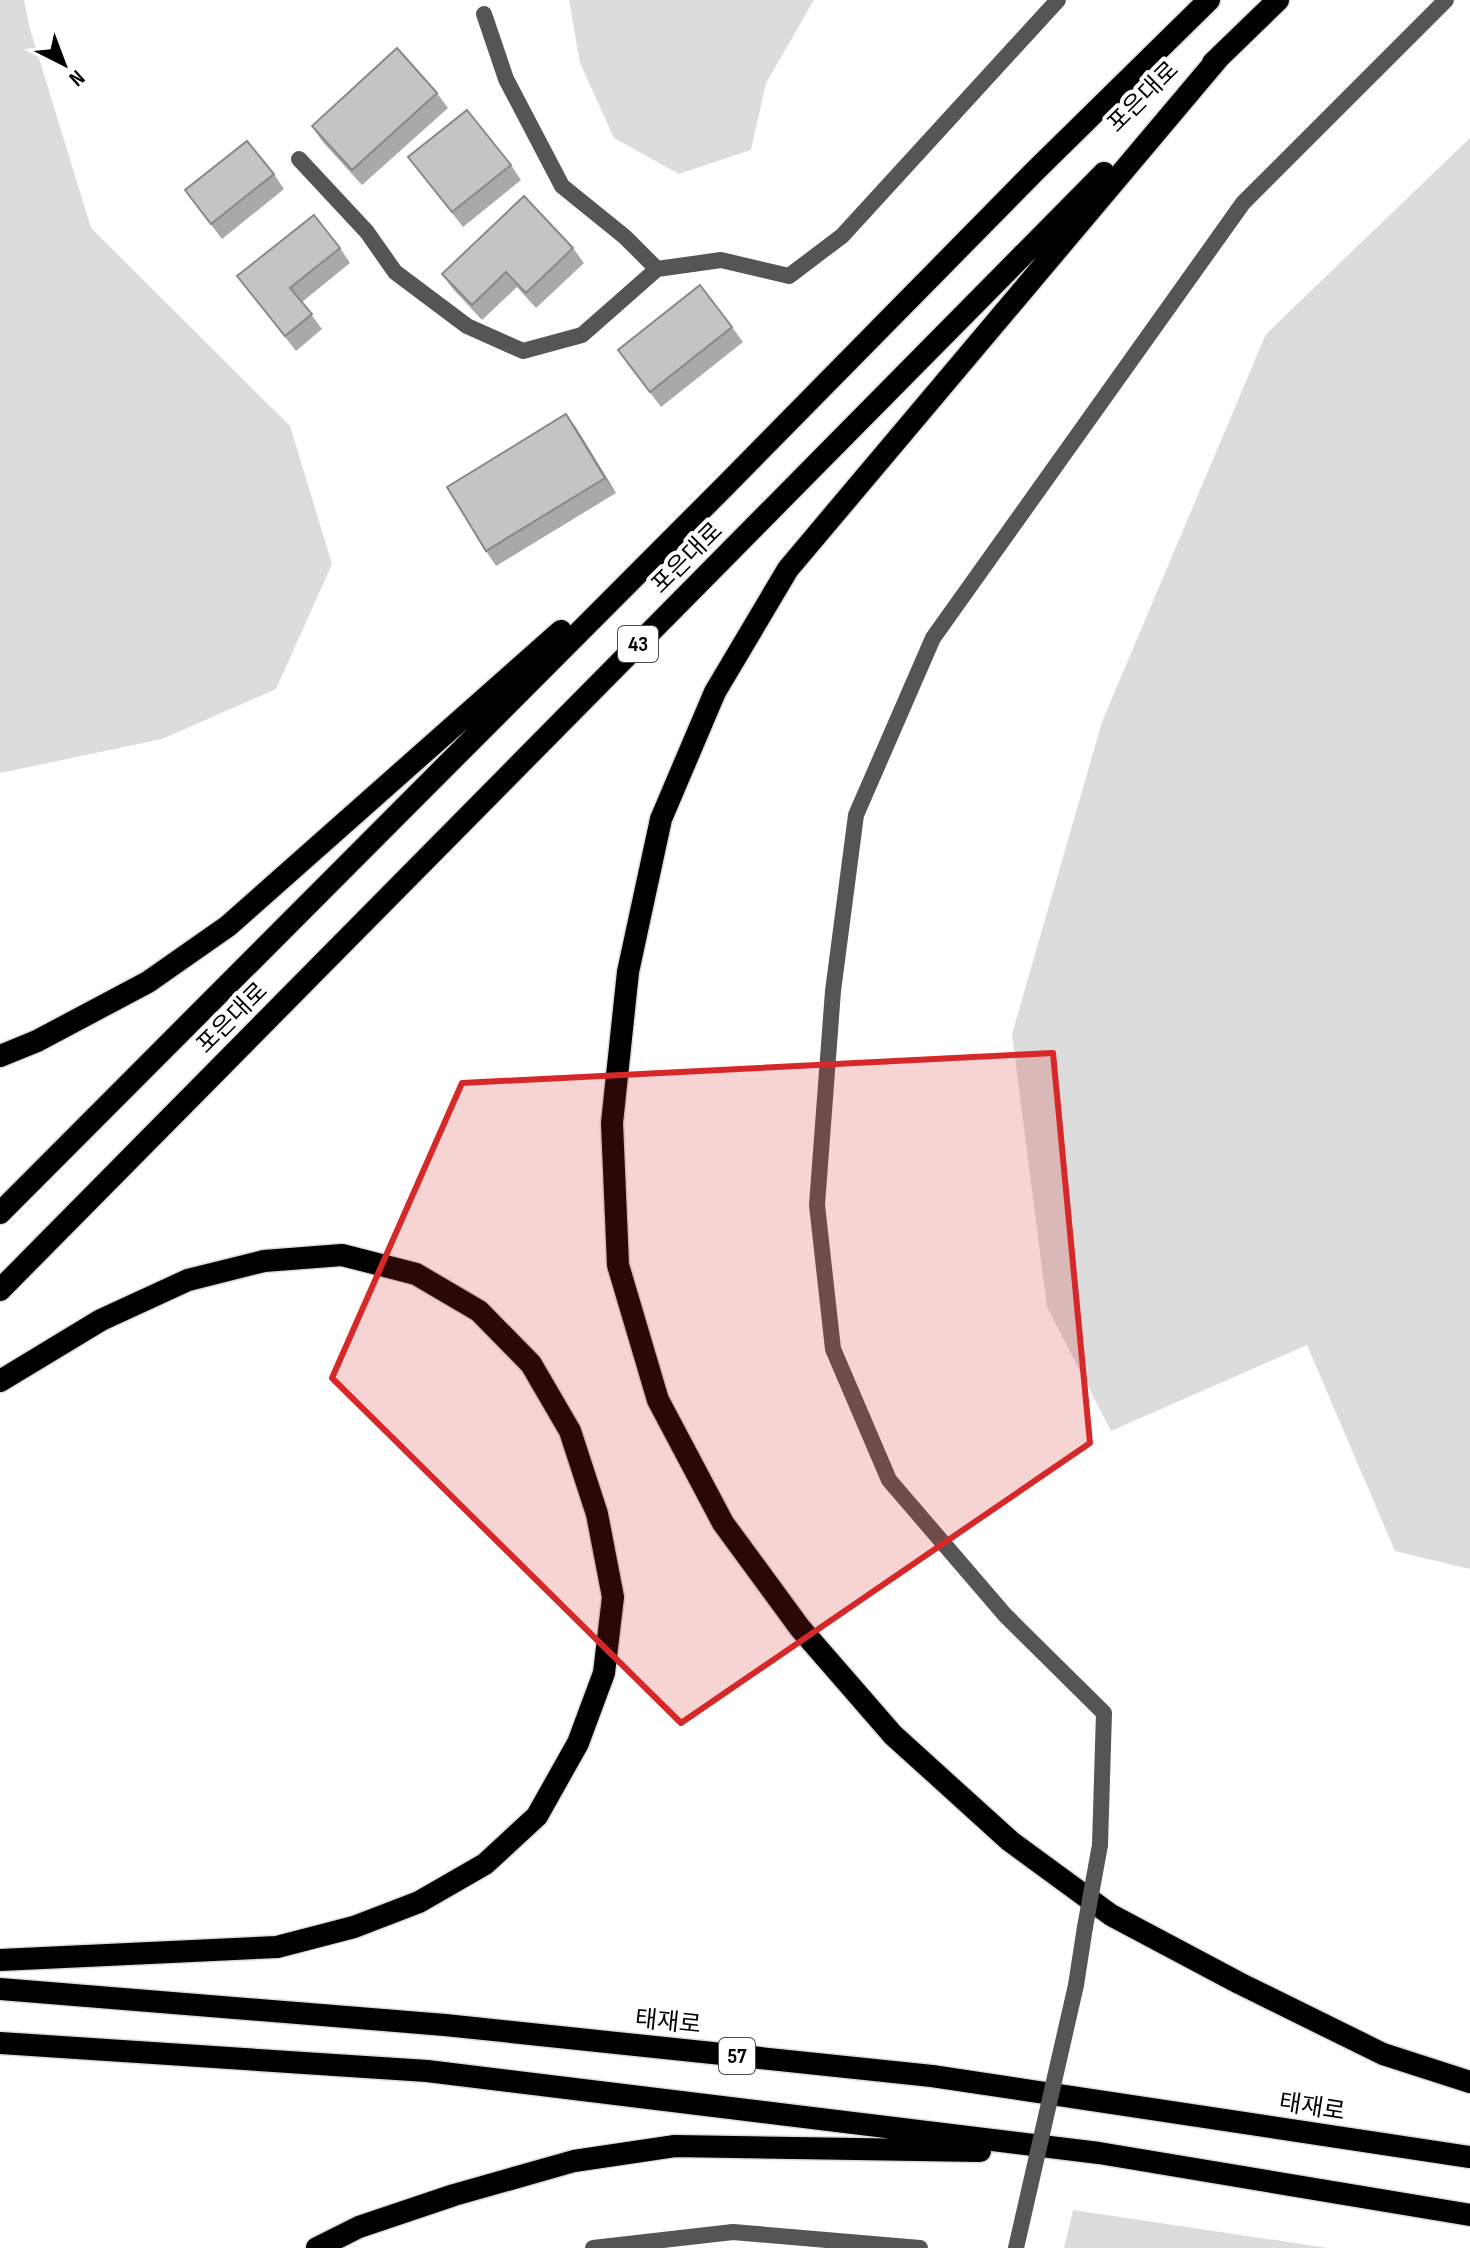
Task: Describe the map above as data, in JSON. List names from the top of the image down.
{
  "streets": {
    "highway": [
      "포은대로",
      "43",
      "태재로",
      "57"
    ]
  },
  "north": "bottom right"
}
